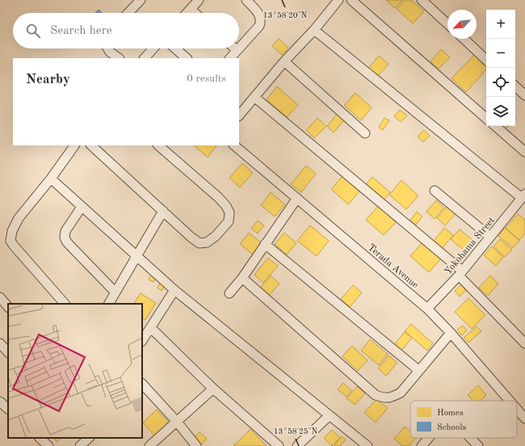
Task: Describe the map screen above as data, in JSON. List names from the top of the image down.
{
  "streets": {
    "street": ["Yokohama Street", "Terada Avenue"]
  },
  "crossings": [
    ["Yokohama Street", "Terada Avenue"]
  ],
  "legend": ["Homes", "Schools"],
  "north": "bottom left",
  "page": {
    "map_buttons": ["+", "−"],
    "search": "Search here",
    "heading": ["Nearby", "0 results"]
  },
  "coordinates": ["13°58'20\"N", "13°58'25\"N"]
}
